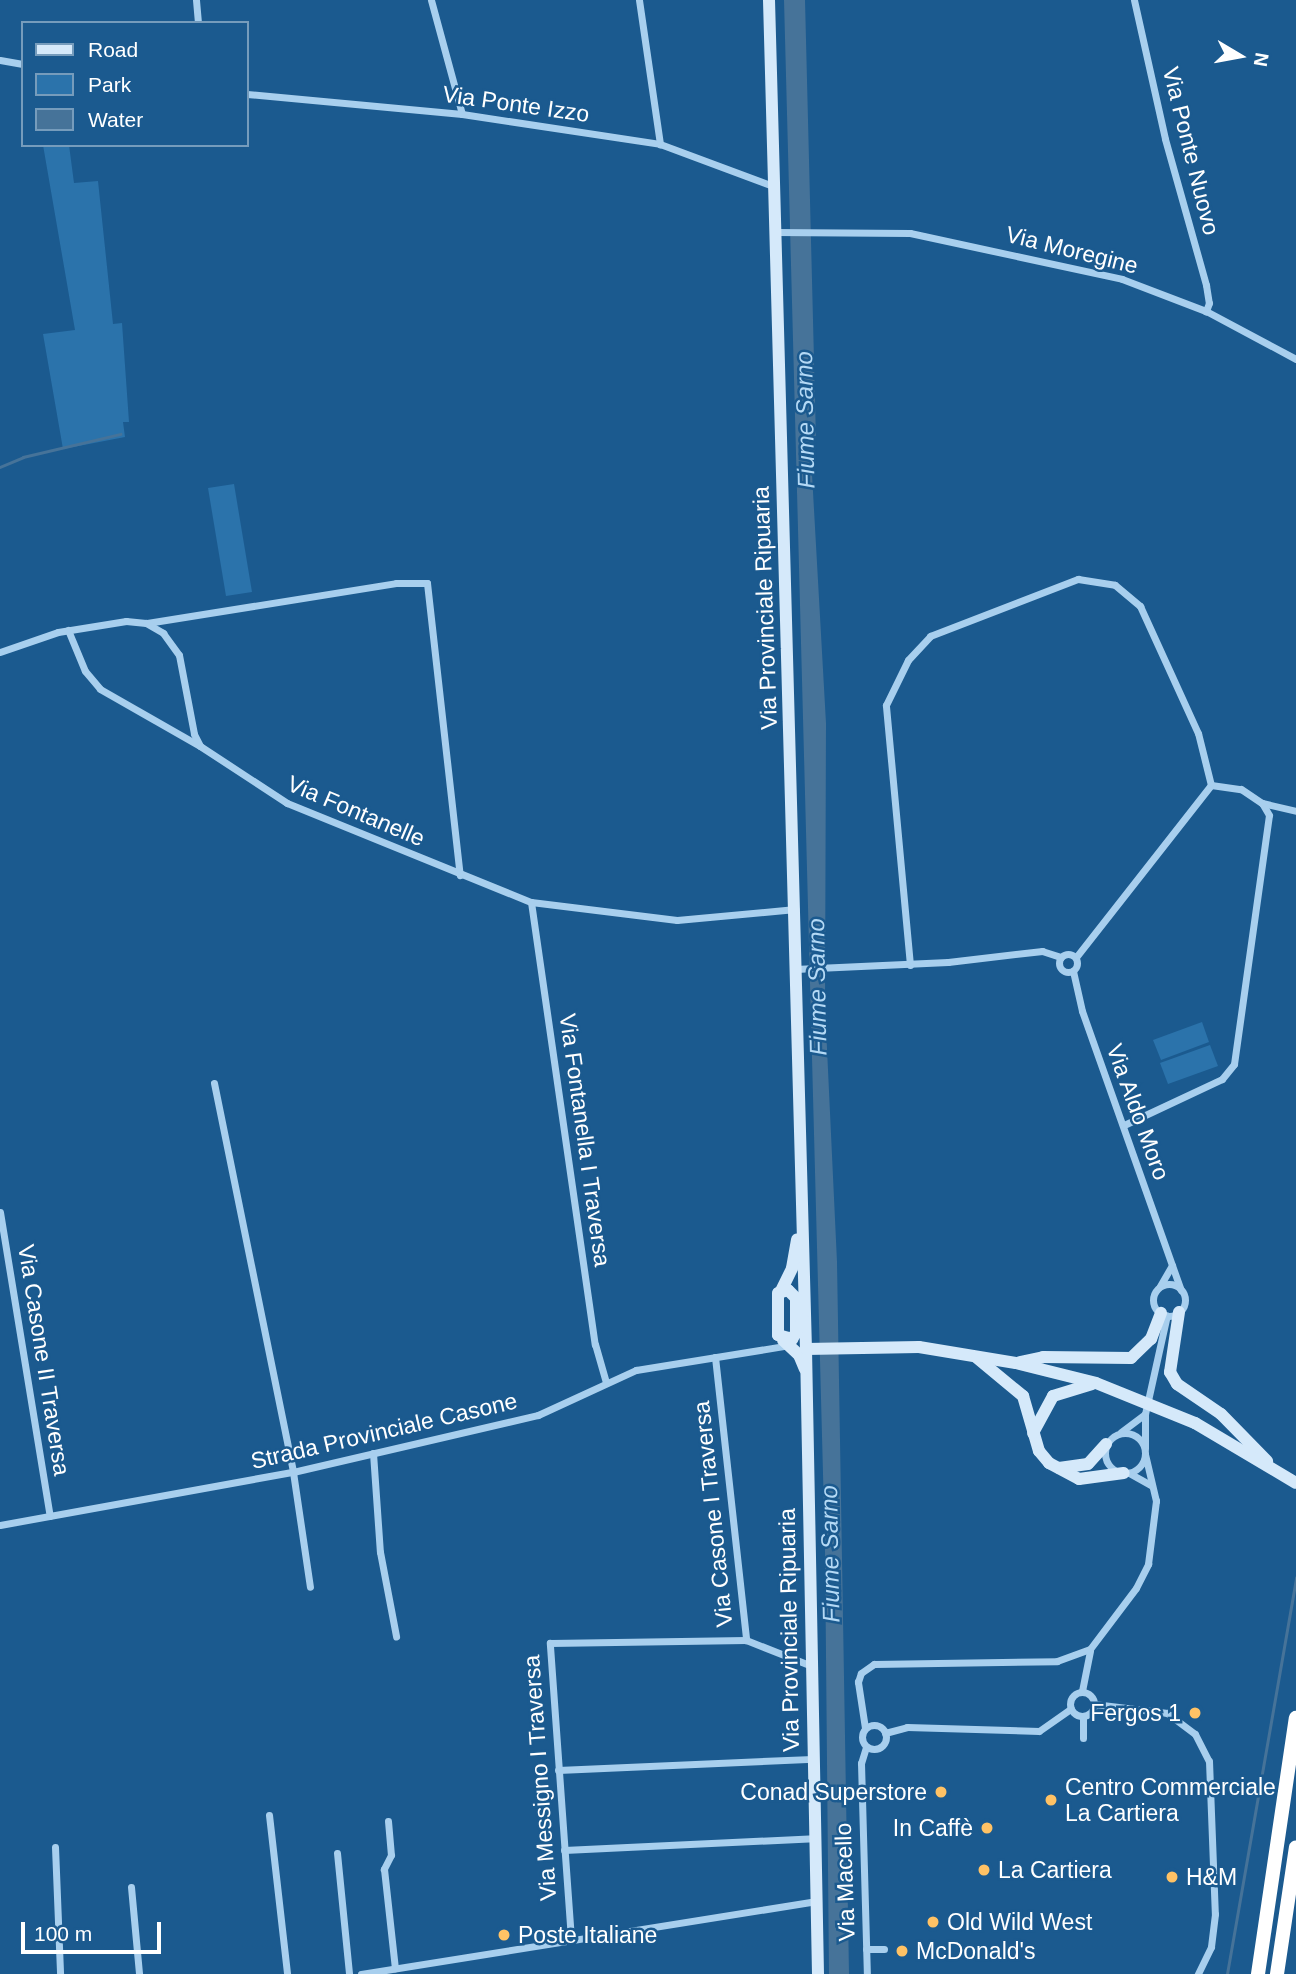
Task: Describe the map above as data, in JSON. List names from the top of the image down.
{
  "streets": {
    "main road": ["Via Provinciale Ripuaria"],
    "street": [
      "Via Ponte Izzo",
      "Via Ponte Nuovo",
      "Via Moregine",
      "Via Fontanelle",
      "Via Aldo Moro",
      "Via Fontanella I Traversa",
      "Via Casone II Traversa",
      "Strada Provinciale Casone",
      "Via Casone I Traversa",
      "Via Messigno I Traversa",
      "Via Macello"
    ]
  },
  "crossings": [
    ["Via Ponte Izzo", "Via Provinciale Ripuaria"],
    ["Via Ponte Nuovo", "Via Moregine"],
    ["Via Moregine", "Via Provinciale Ripuaria"],
    ["Via Provinciale Ripuaria", "Via Fontanelle"],
    ["Via Provinciale Ripuaria", "Strada Provinciale Casone"],
    ["Via Provinciale Ripuaria", "Via Casone I Traversa"],
    ["Via Fontanelle", "Via Fontanella I Traversa"],
    ["Via Fontanella I Traversa", "Strada Provinciale Casone"],
    ["Via Casone II Traversa", "Strada Provinciale Casone"],
    ["Strada Provinciale Casone", "Via Casone I Traversa"],
    ["Via Casone I Traversa", "Via Messigno I Traversa"]
  ],
  "water": ["Fiume Sarno"],
  "places": [
    "Fergos 1",
    "Conad Superstore",
    "Centro Commerciale La Cartiera",
    "In Caffè",
    "La Cartiera",
    "H&M",
    "Old Wild West",
    "Poste Italiane",
    "McDonald's"
  ],
  "legend": ["Road", "Park", "Water"],
  "scale_bar": "100 m",
  "north": "right"
}
